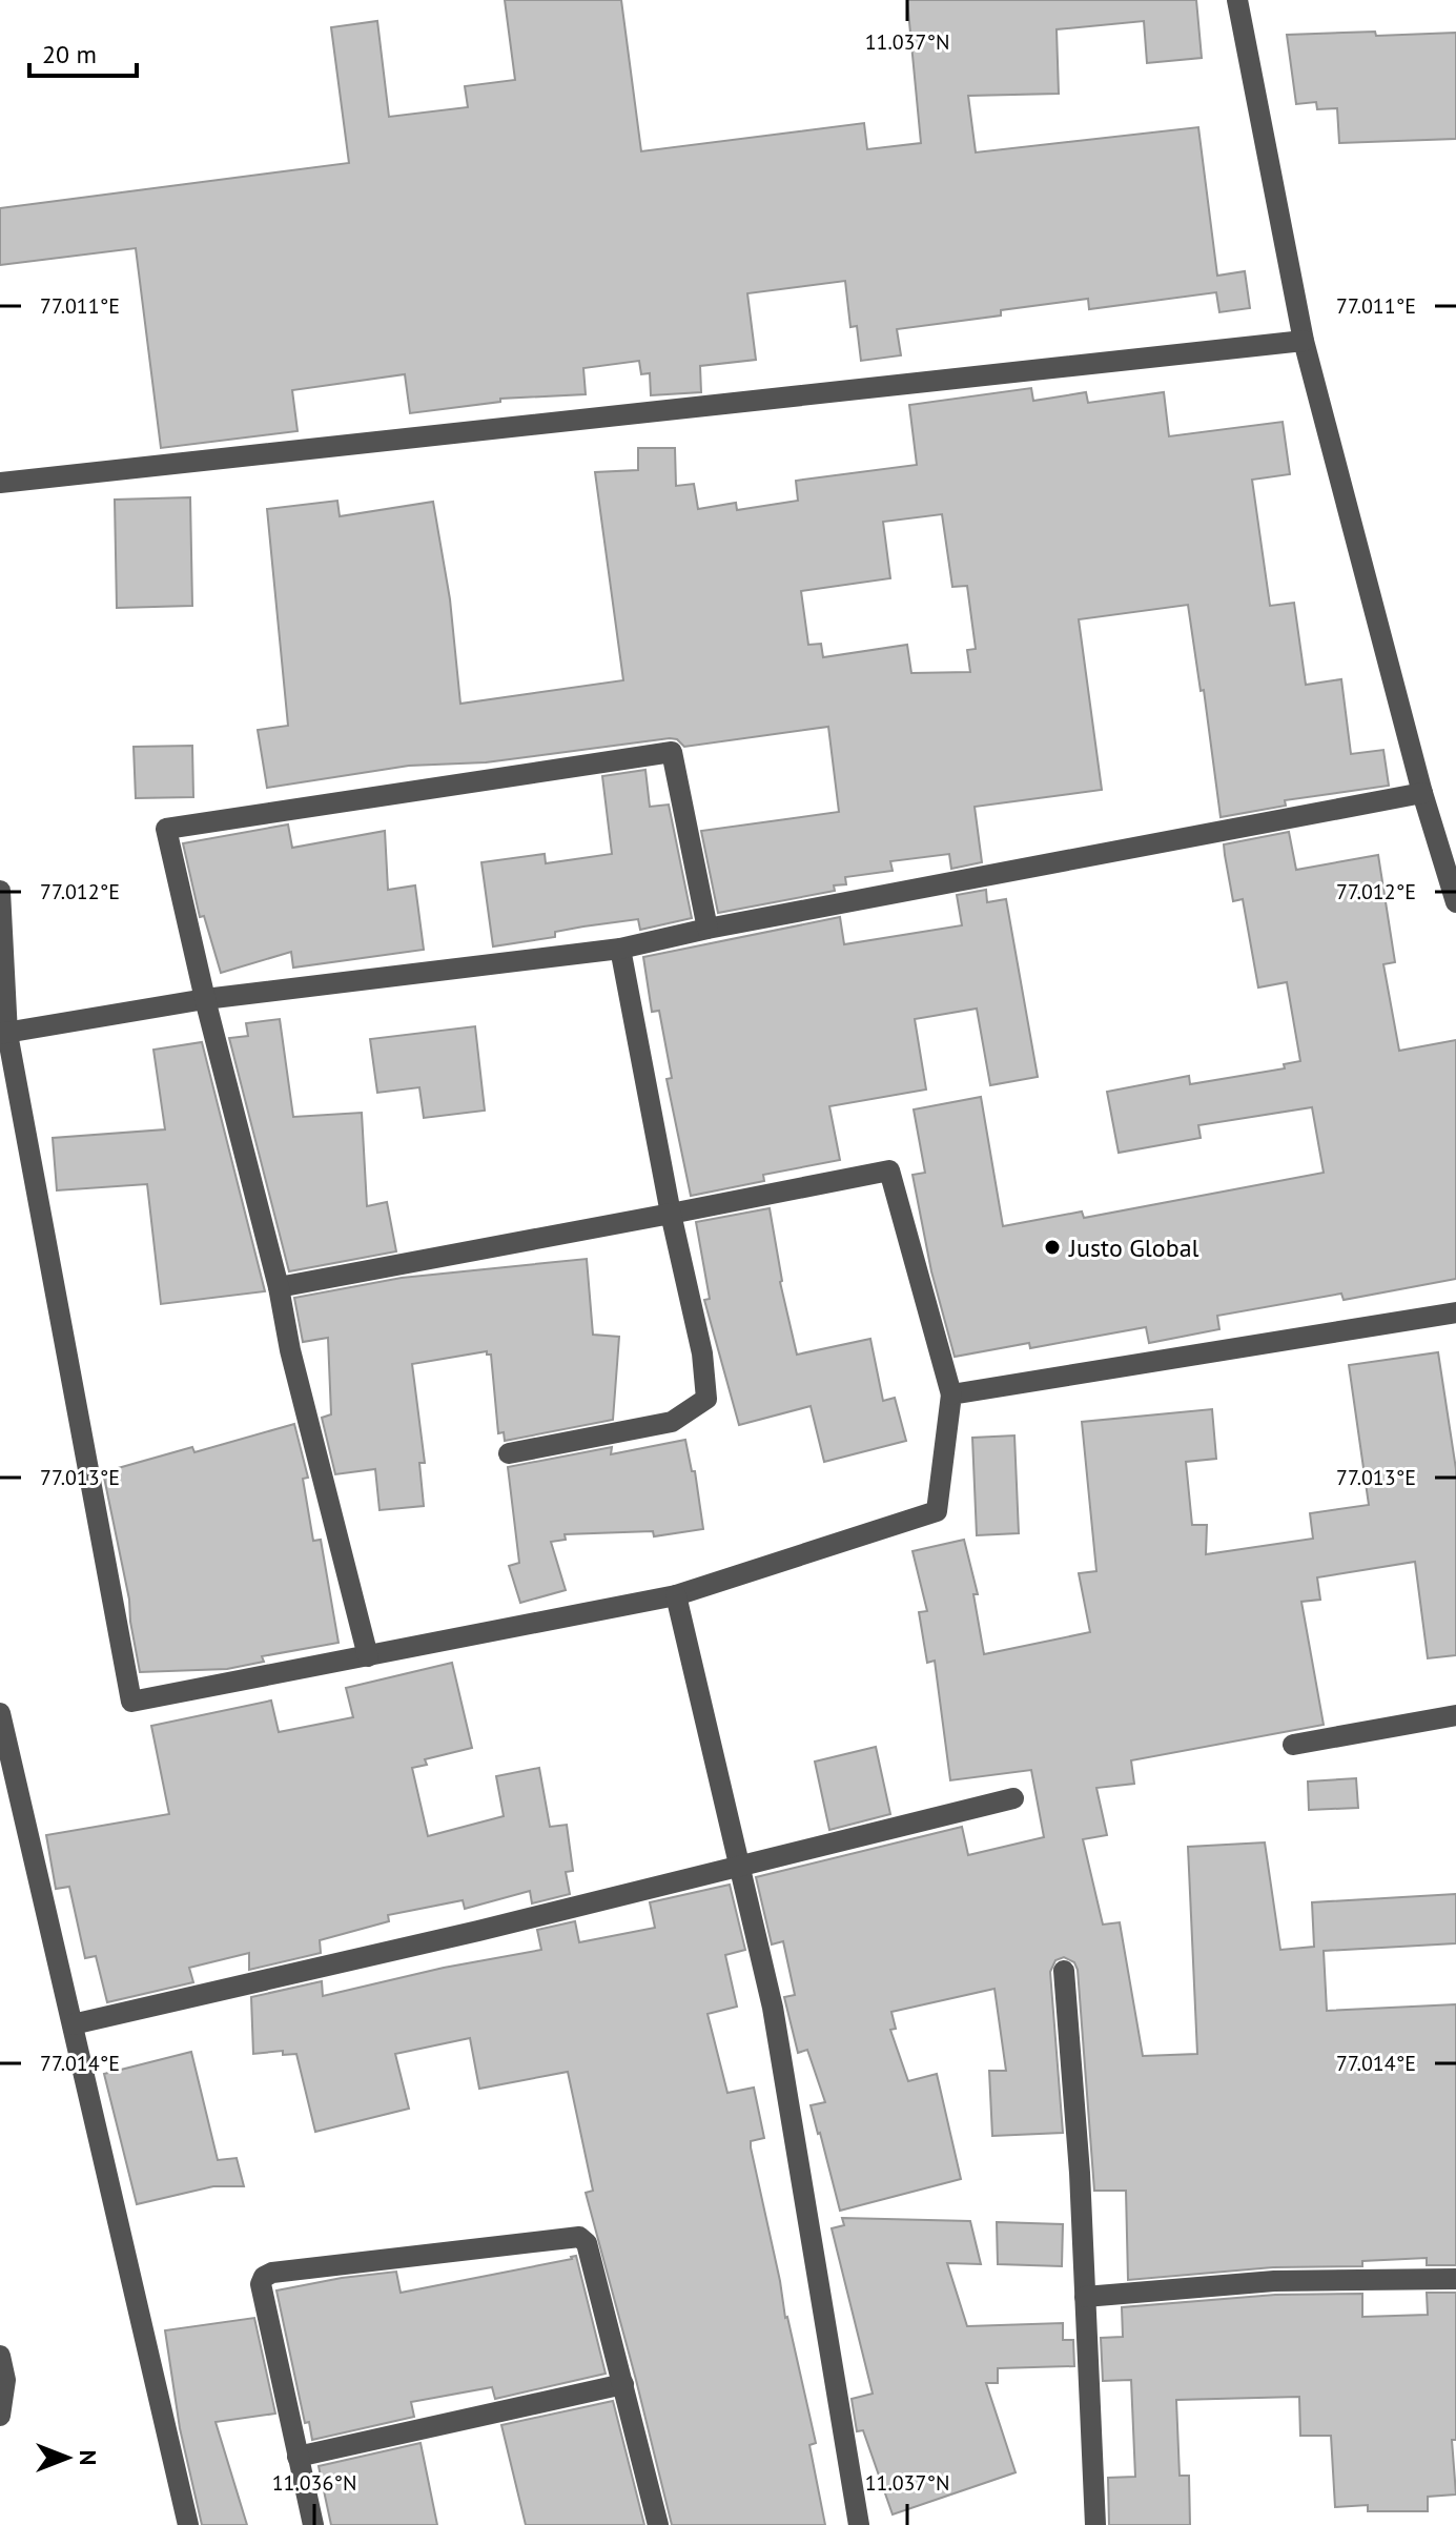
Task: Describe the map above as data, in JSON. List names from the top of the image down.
{
  "places": ["Justo Global"],
  "scale_bar": "20 m",
  "north": "right",
  "coordinates": [
    "11.037°N",
    "77.011°E",
    "77.012°E",
    "77.013°E",
    "77.014°E",
    "11.036°N"
  ]
}
